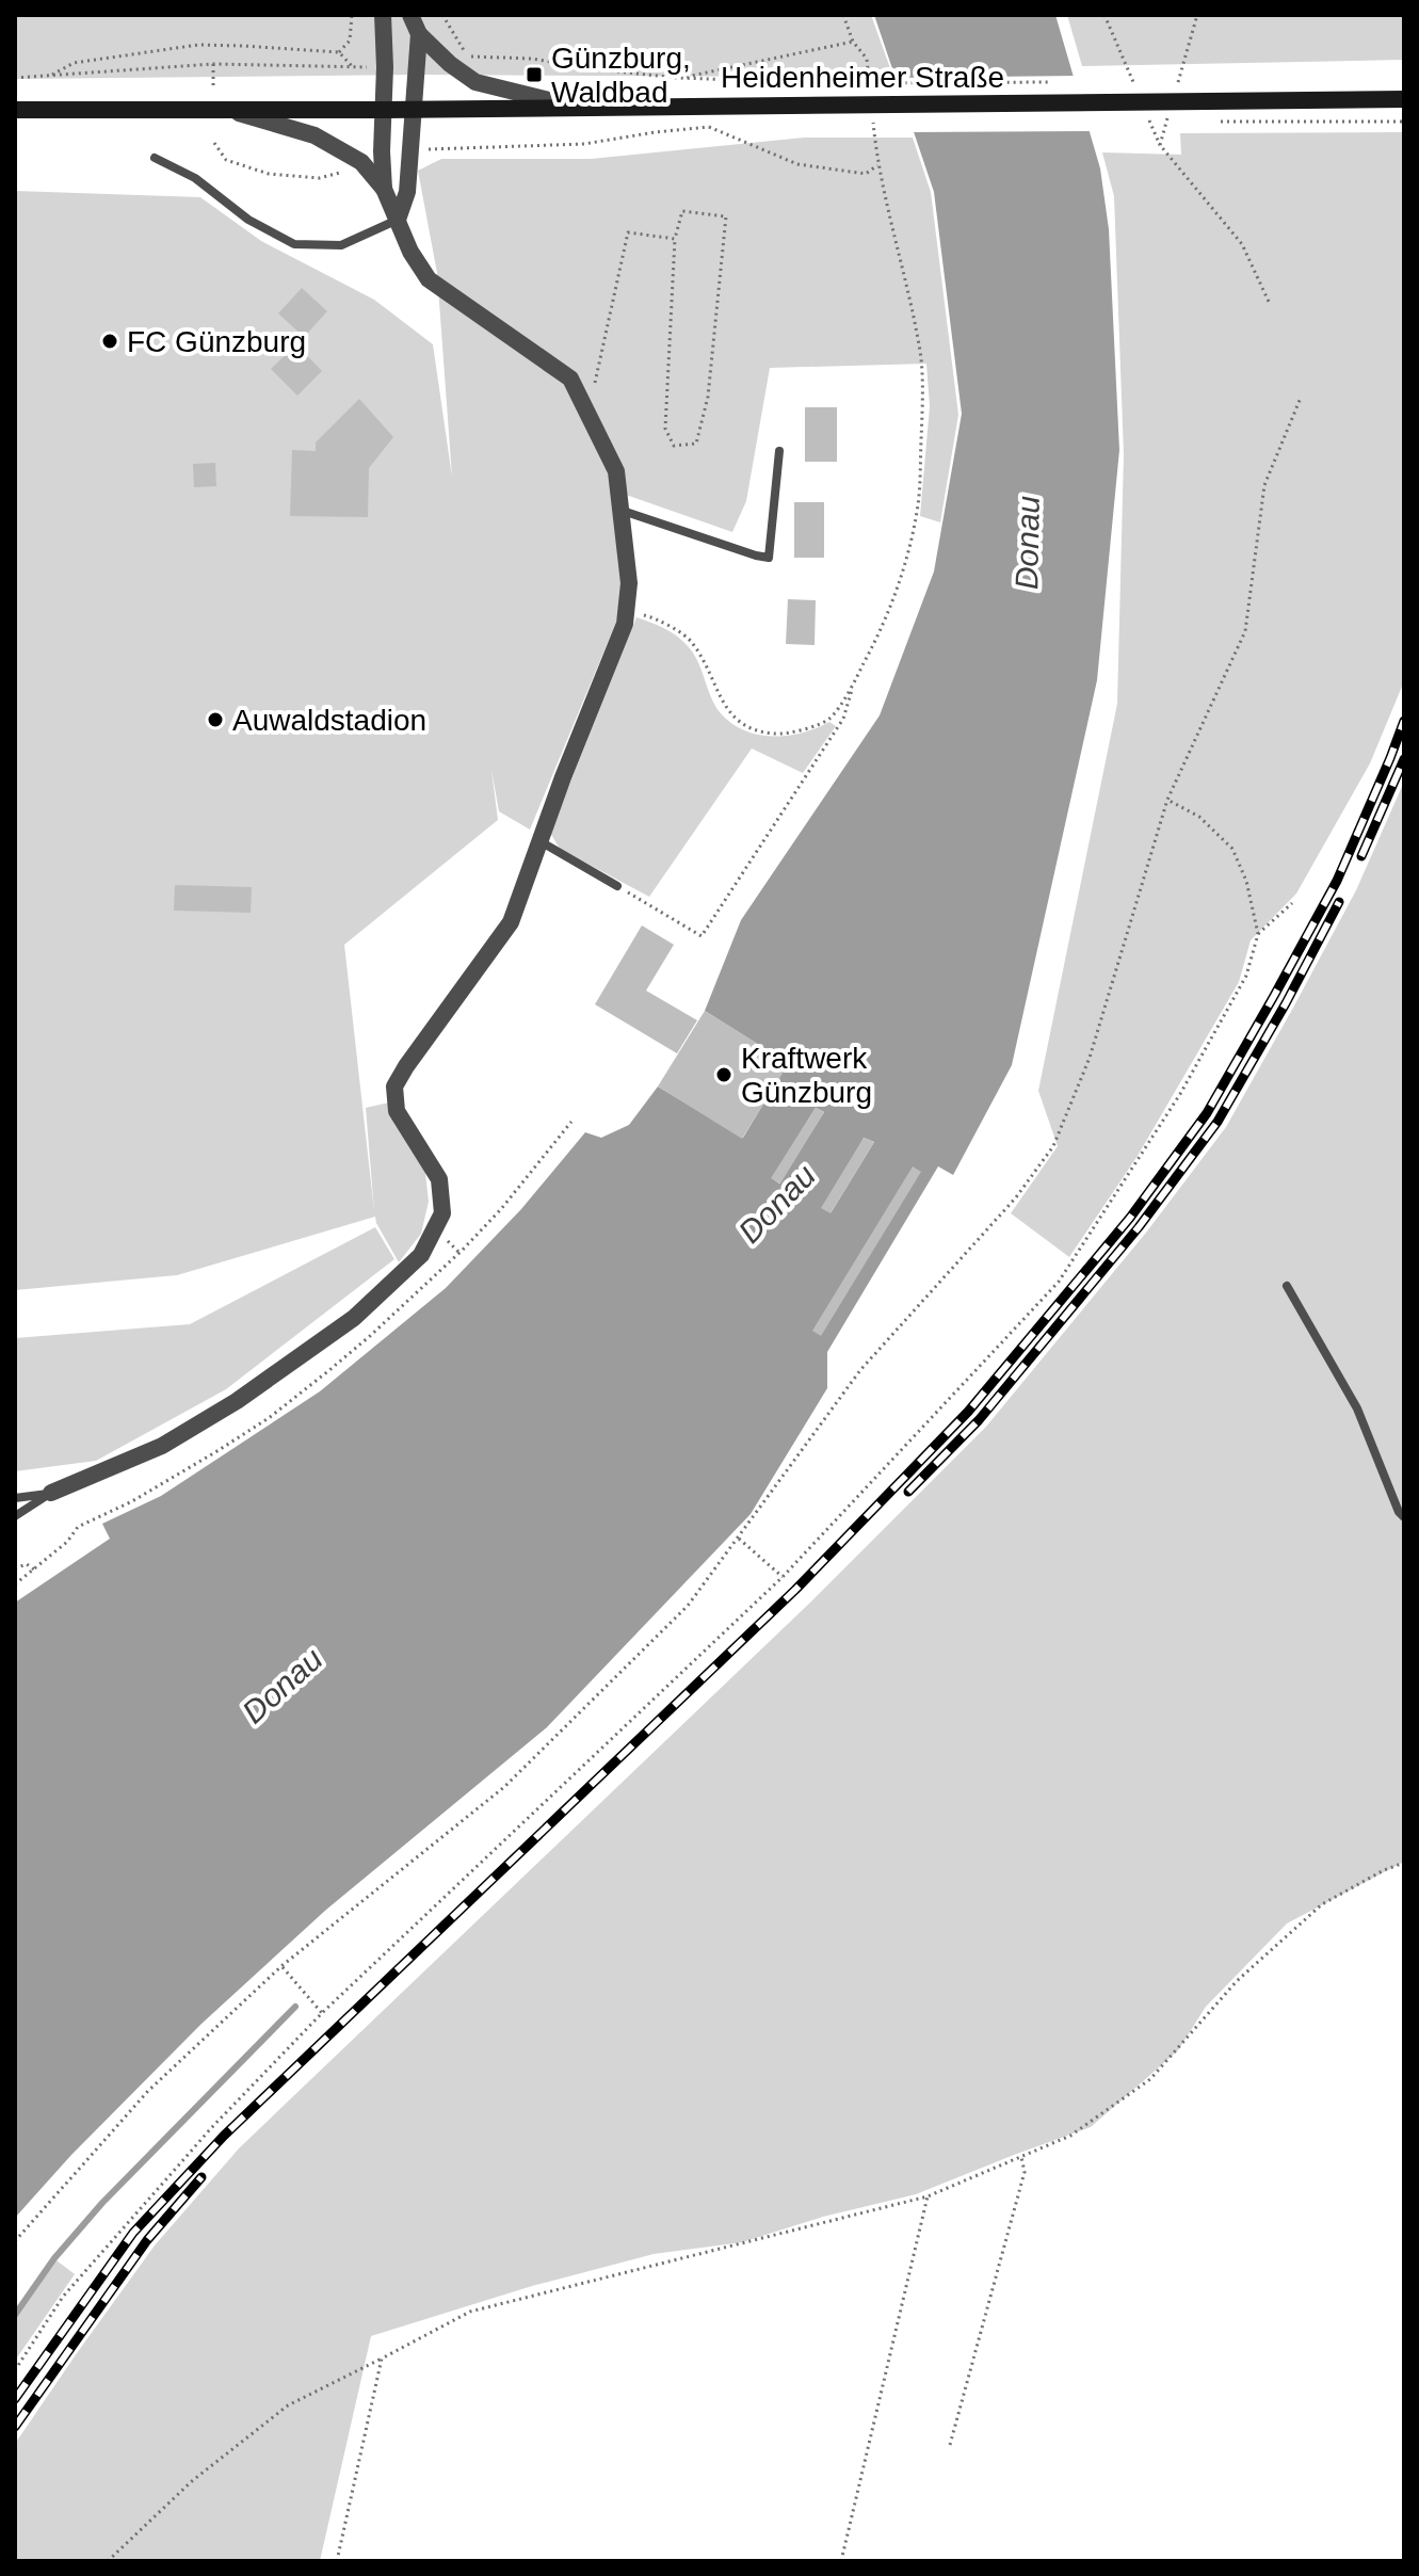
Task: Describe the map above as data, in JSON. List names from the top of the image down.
{
  "streets": {
    "main road": ["Heidenheimer Straße"]
  },
  "water": ["Donau"],
  "places": {
    "transit": ["Günzburg, Waldbad"],
    "other": ["FC Günzburg", "Auwaldstadion", "Kraftwerk Günzburg"]
  }
}
